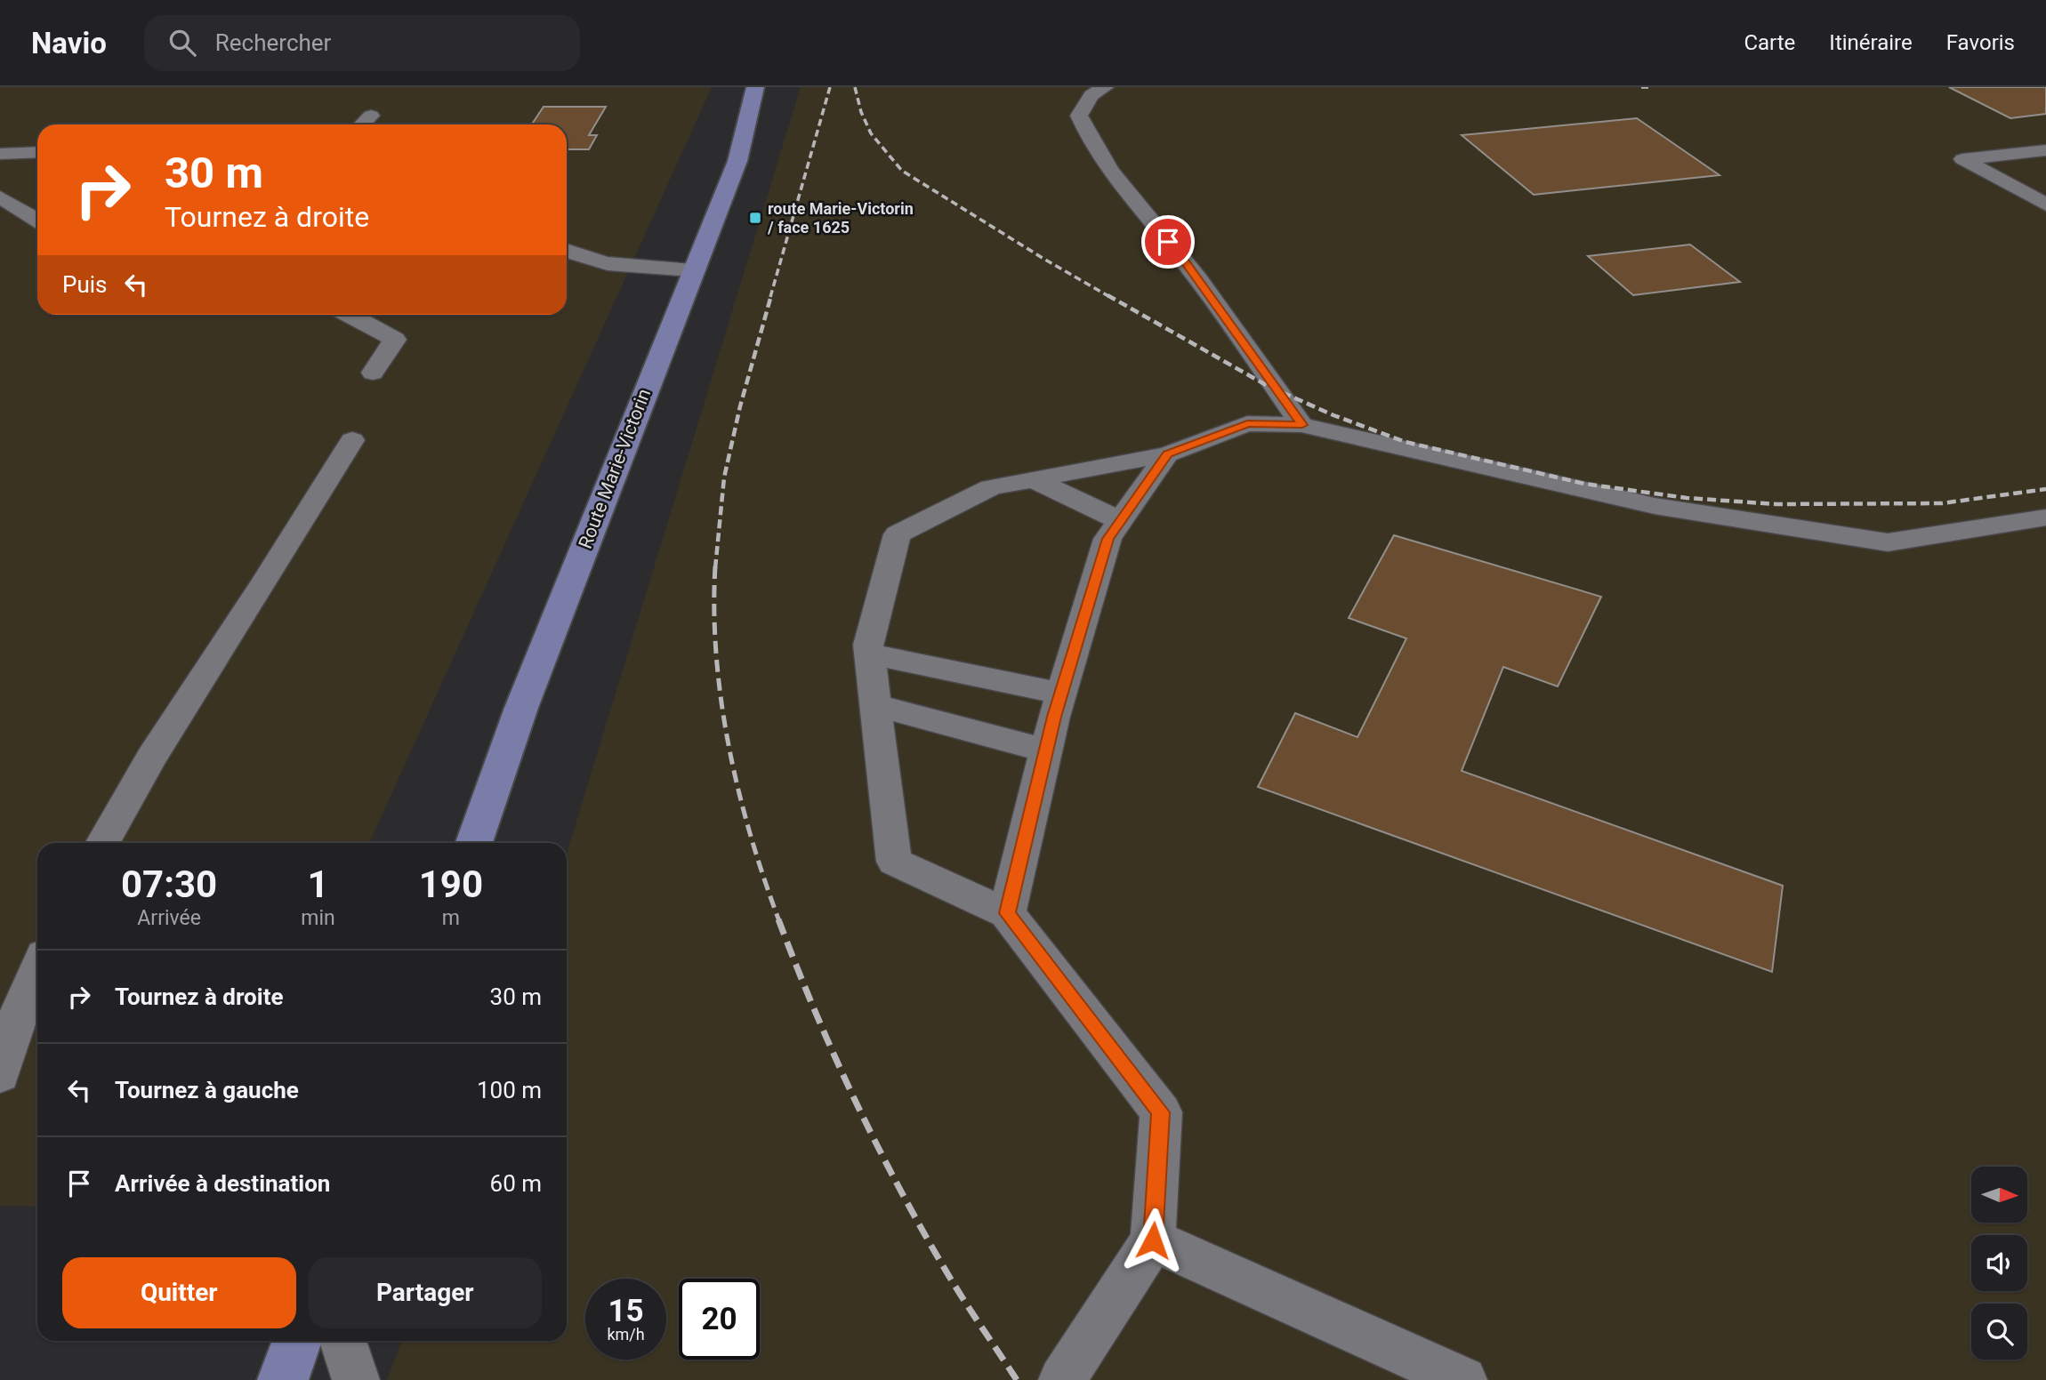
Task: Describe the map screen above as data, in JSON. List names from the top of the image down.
{
  "streets": {
    "main road": ["Route Marie-Victorin"]
  },
  "places": {
    "transit": ["route Marie-Victorin / face 1625"]
  },
  "north": "right",
  "page": {
    "header": "Navio",
    "search": "Rechercher",
    "nav": ["Carte", "Itinéraire", "Favoris"],
    "turn": ["30 m", "Tournez à droite"],
    "then": "Puis",
    "eta": [
      "07:30",
      "Arrivée",
      "1",
      "min",
      "190",
      "m"
    ],
    "list": [
      {
        "name": "Tournez à droite",
        "value": "30 m"
      },
      {
        "name": "Tournez à gauche",
        "value": "100 m"
      },
      {
        "name": "Arrivée à destination",
        "value": "60 m"
      }
    ],
    "buttons": ["Quitter", "Partager"],
    "speed": "15 km/h",
    "limit": "20"
  }
}
